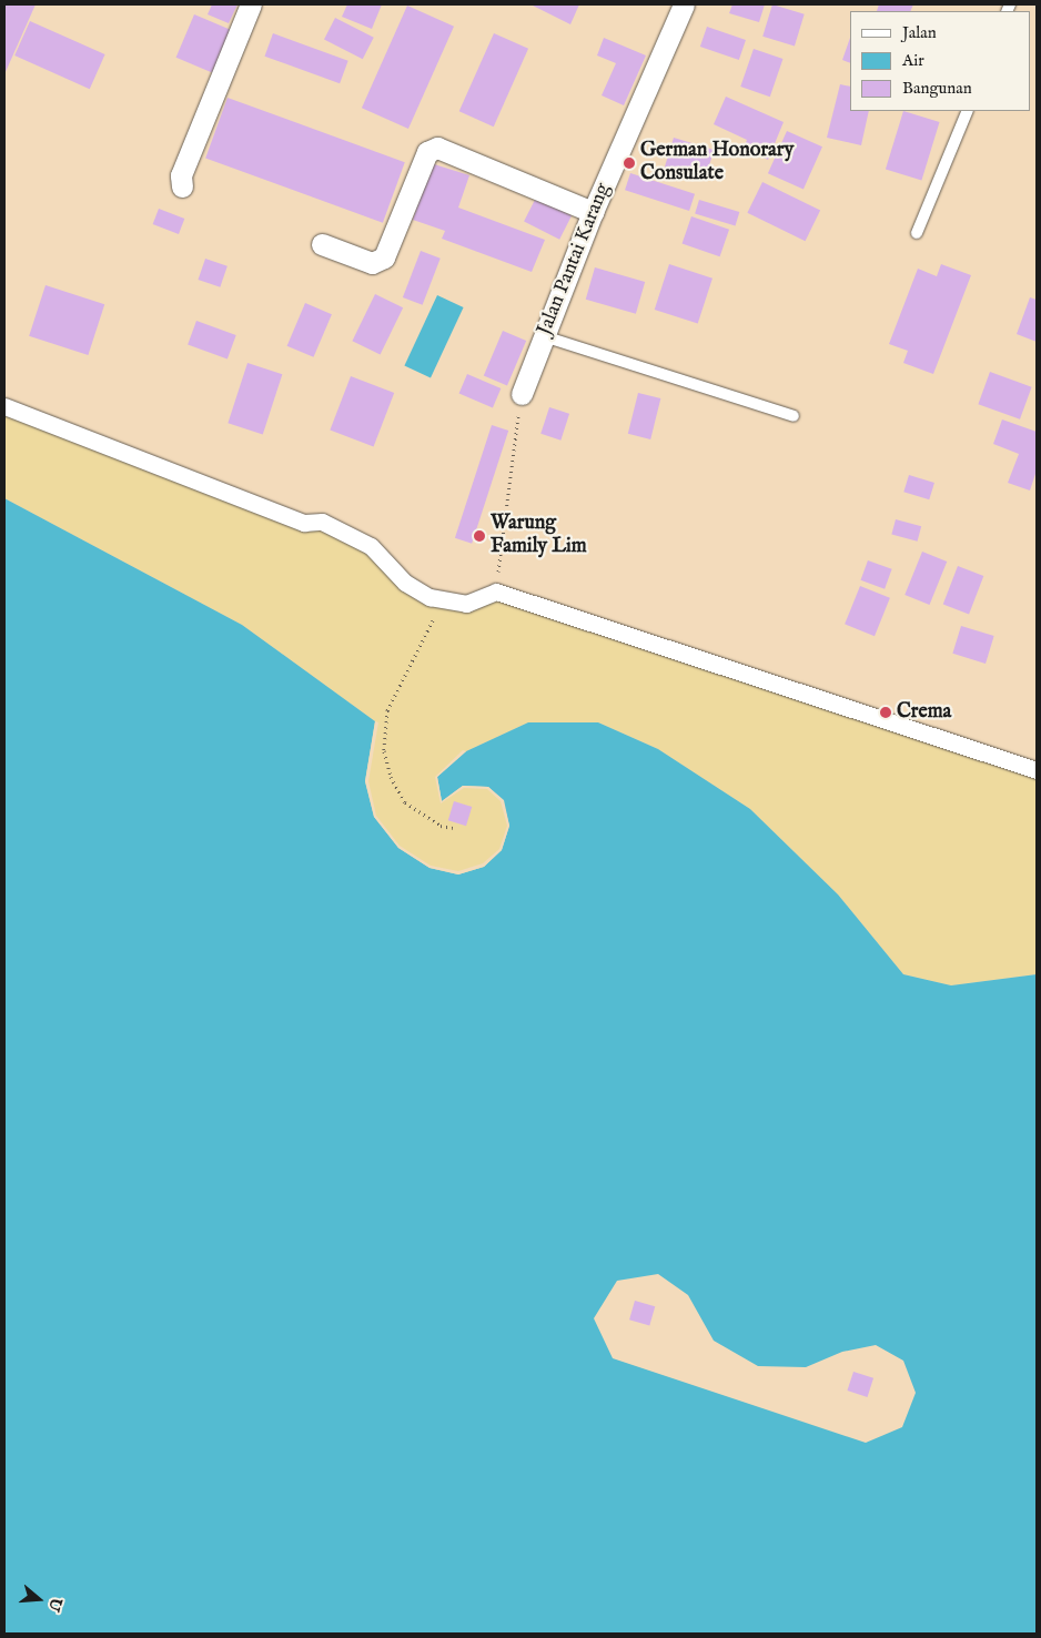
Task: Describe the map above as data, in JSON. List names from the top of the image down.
{
  "streets": {
    "street": ["Jalan Pantai Karang"]
  },
  "places": ["German Honorary Consulate", "Warung Family Lim", "Crema"],
  "legend": ["Jalan", "Air", "Bangunan"],
  "north": "right"
}
